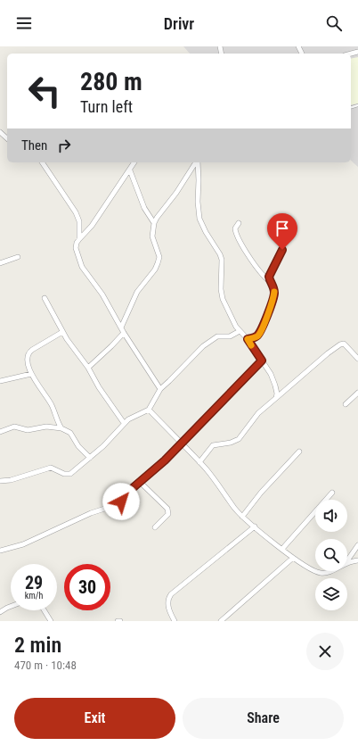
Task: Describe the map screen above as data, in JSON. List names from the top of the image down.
{
  "page": {
    "header": "Drivr",
    "turn": ["280 m", "Turn left"],
    "then": "Then",
    "speed": "29 km/h",
    "limit": "30",
    "heading": ["2 min", "470 m · 10:48"],
    "buttons": ["Exit", "Share"]
  }
}
